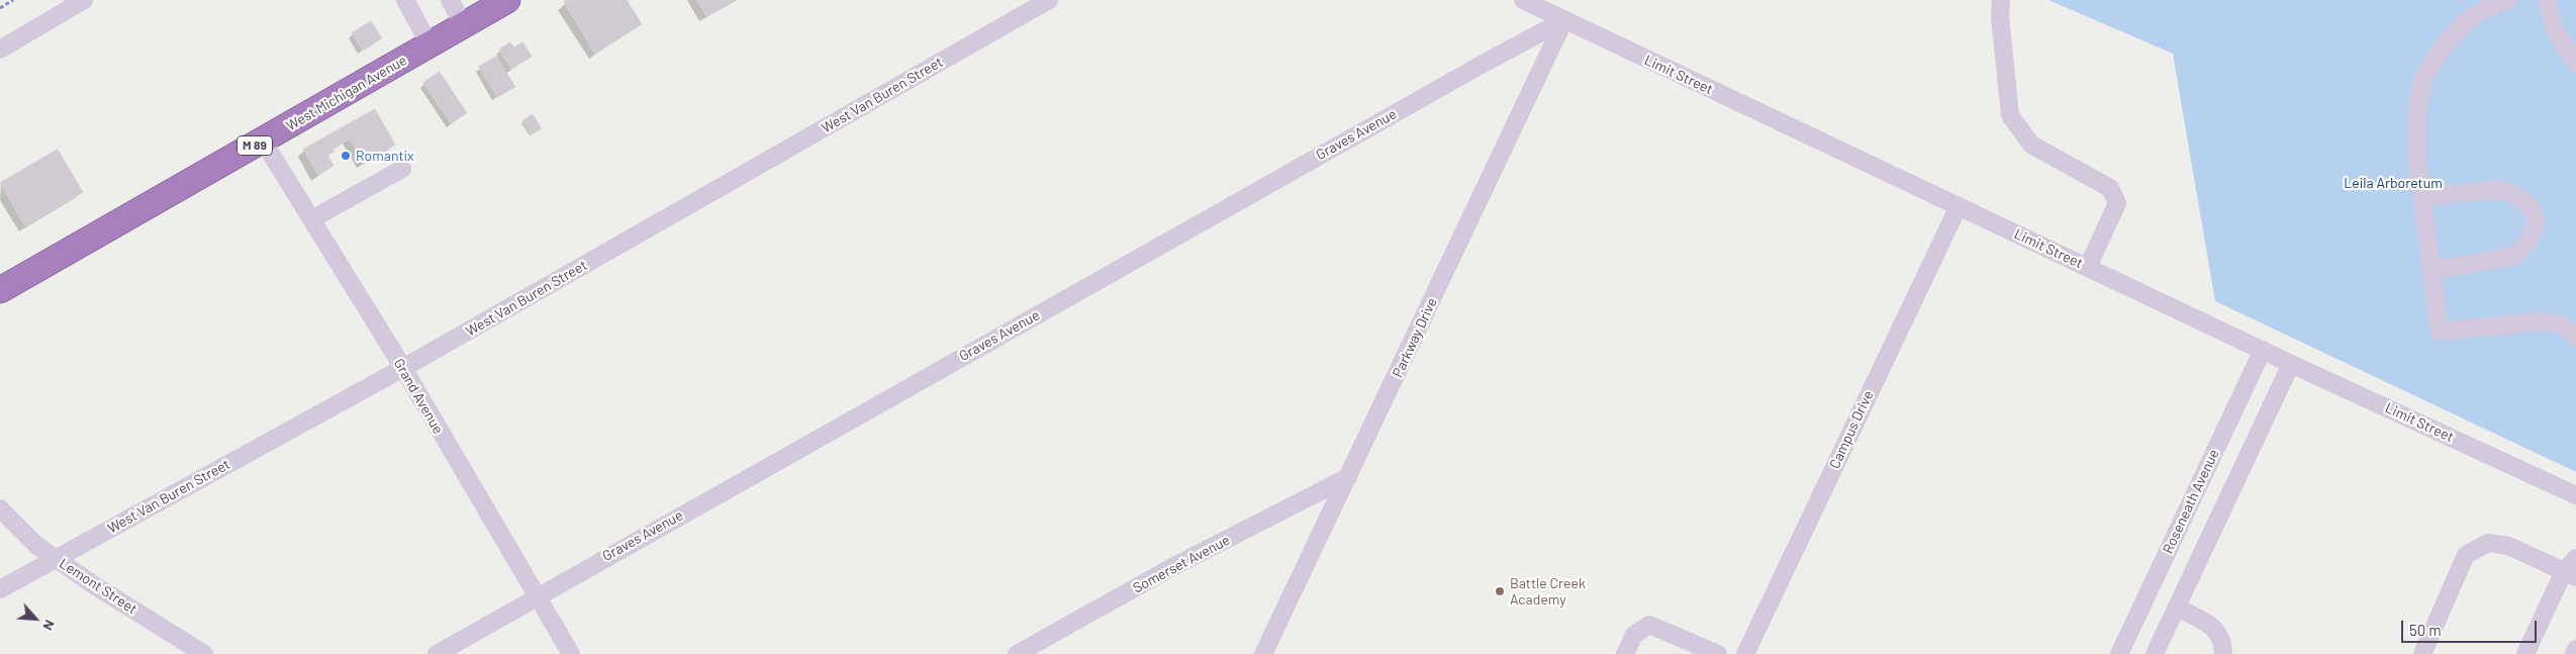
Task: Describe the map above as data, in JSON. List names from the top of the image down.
{
  "streets": {
    "highway": ["West Michigan Avenue", "M 89"],
    "street": [
      "Limit Street",
      "West Van Buren Street",
      "Graves Avenue",
      "Parkway Drive",
      "Grand Avenue",
      "Campus Drive",
      "Roseneath Avenue",
      "Somerset Avenue",
      "Lemont Street"
    ]
  },
  "crossings": [
    ["Limit Street", "Graves Avenue"],
    ["Limit Street", "Parkway Drive"],
    ["Limit Street", "Campus Drive"],
    ["Limit Street", "Roseneath Avenue"],
    ["West Michigan Avenue", "Grand Avenue"],
    ["West Van Buren Street", "Grand Avenue"],
    ["West Van Buren Street", "Lemont Street"],
    ["Graves Avenue", "Parkway Drive"],
    ["Graves Avenue", "Grand Avenue"],
    ["Parkway Drive", "Somerset Avenue"]
  ],
  "parks": ["Leila Arboretum"],
  "places": ["Romantix", "Battle Creek Academy"],
  "scale_bar": "50 m",
  "north": "bottom right"
}
